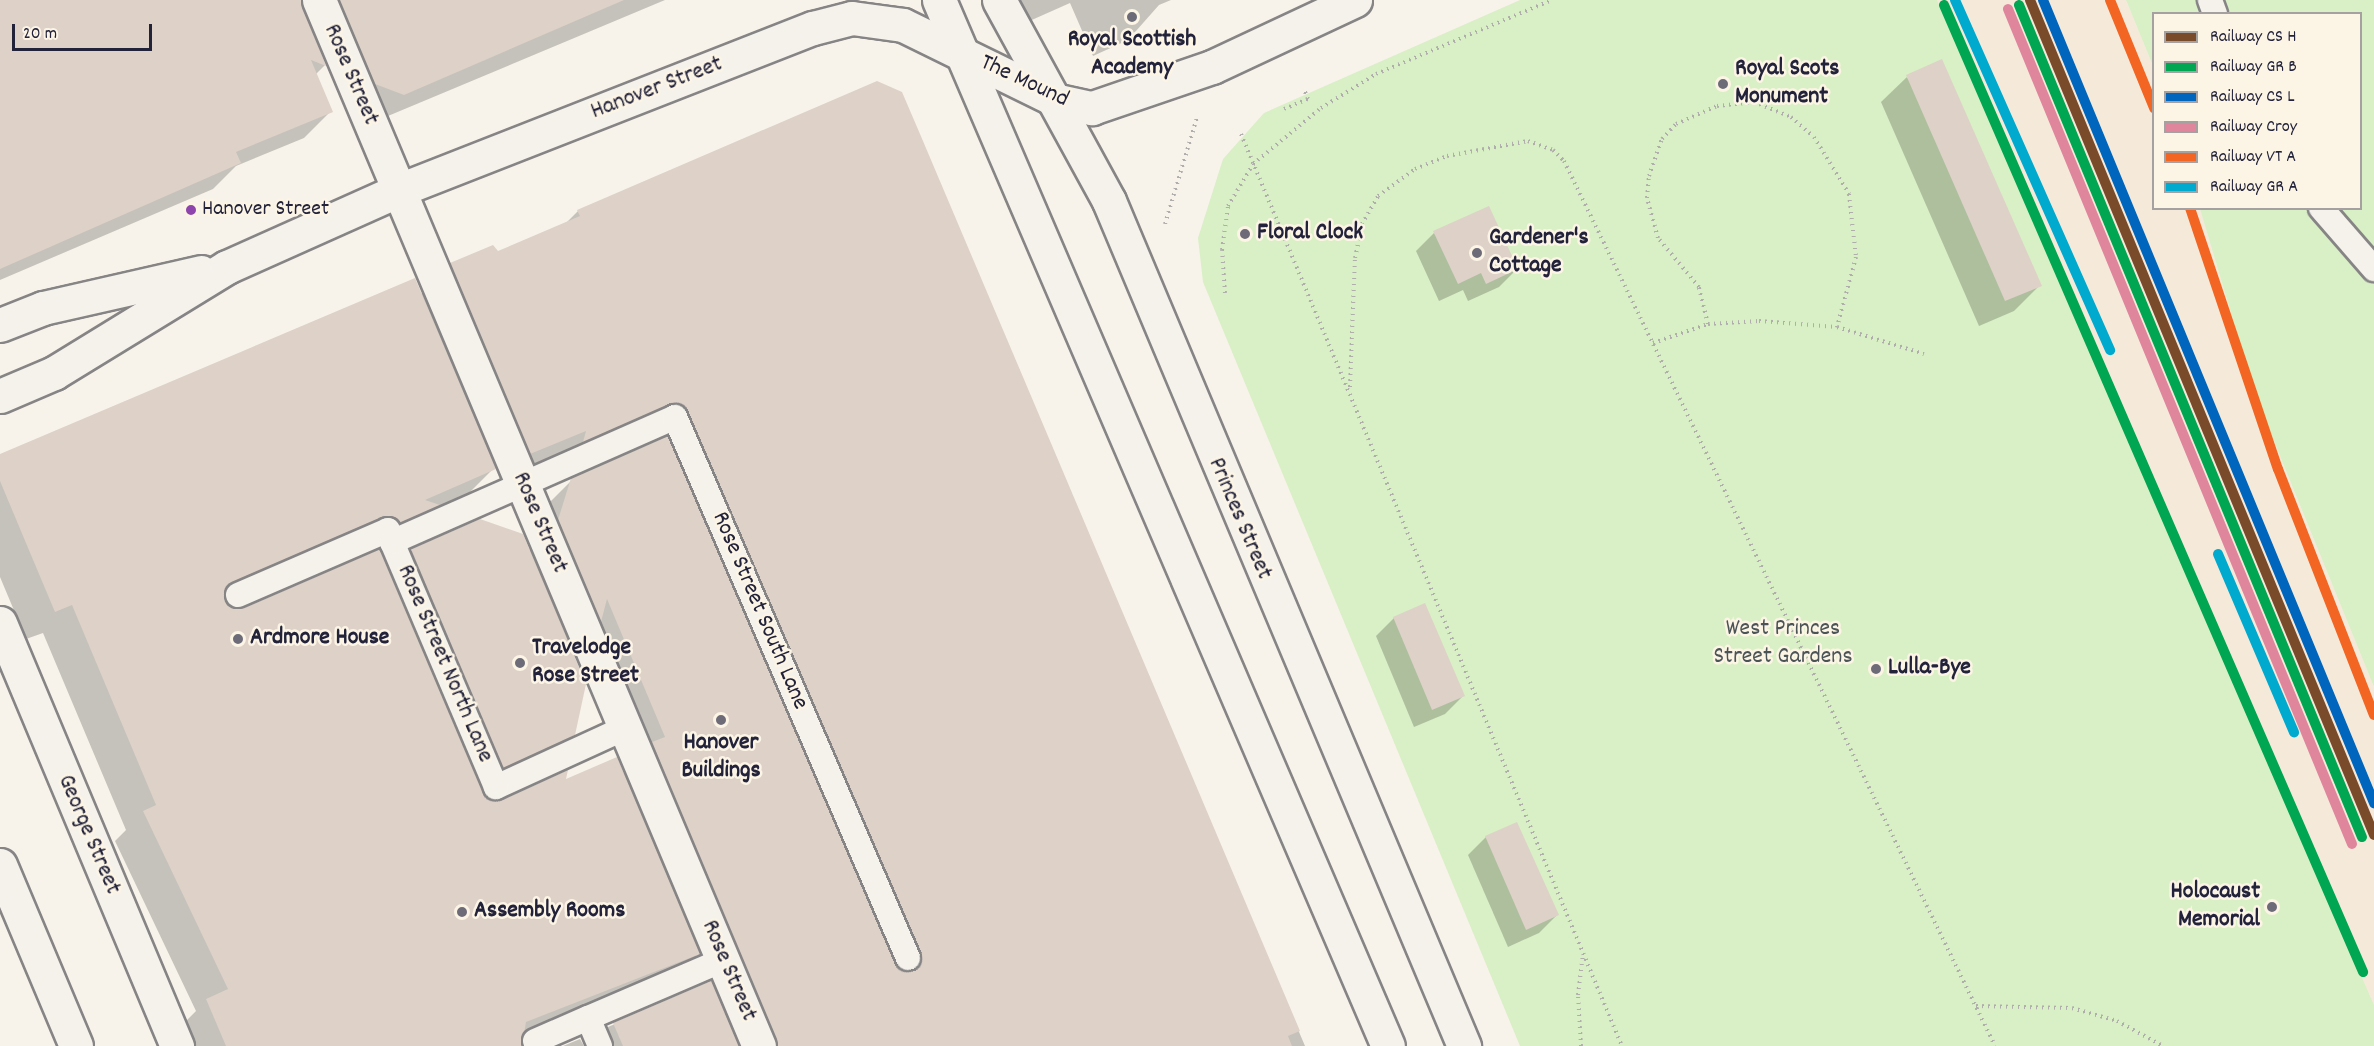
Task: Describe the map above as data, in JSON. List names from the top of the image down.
{
  "streets": {
    "street": [
      "Rose Street",
      "The Mound",
      "Hanover Street",
      "Princes Street",
      "George Street"
    ],
    "lane": ["Rose Street South Lane", "Rose Street North Lane"]
  },
  "crossings": [
    ["Rose Street", "Hanover Street"],
    ["Rose Street", "Rose Street South Lane"],
    ["Rose Street", "Rose Street North Lane"],
    ["The Mound", "Hanover Street"],
    ["The Mound", "Princes Street"],
    ["Rose Street South Lane", "Rose Street North Lane"]
  ],
  "parks": ["West Princes Street Gardens"],
  "places": [
    "Royal Scottish Academy",
    "Royal Scots Monument",
    "Hanover Street",
    "Floral Clock",
    "Gardener's Cottage",
    "Ardmore House",
    "Travelodge Rose Street",
    "Lulla-Bye",
    "Hanover Buildings",
    "Holocaust Memorial",
    "Assembly Rooms"
  ],
  "lines": ["rail line Croy"],
  "legend": [
    "Railway CS H",
    "Railway GR B",
    "Railway CS L",
    "Railway Croy",
    "Railway VT A",
    "Railway GR A"
  ],
  "scale_bar": "20 m"
}
